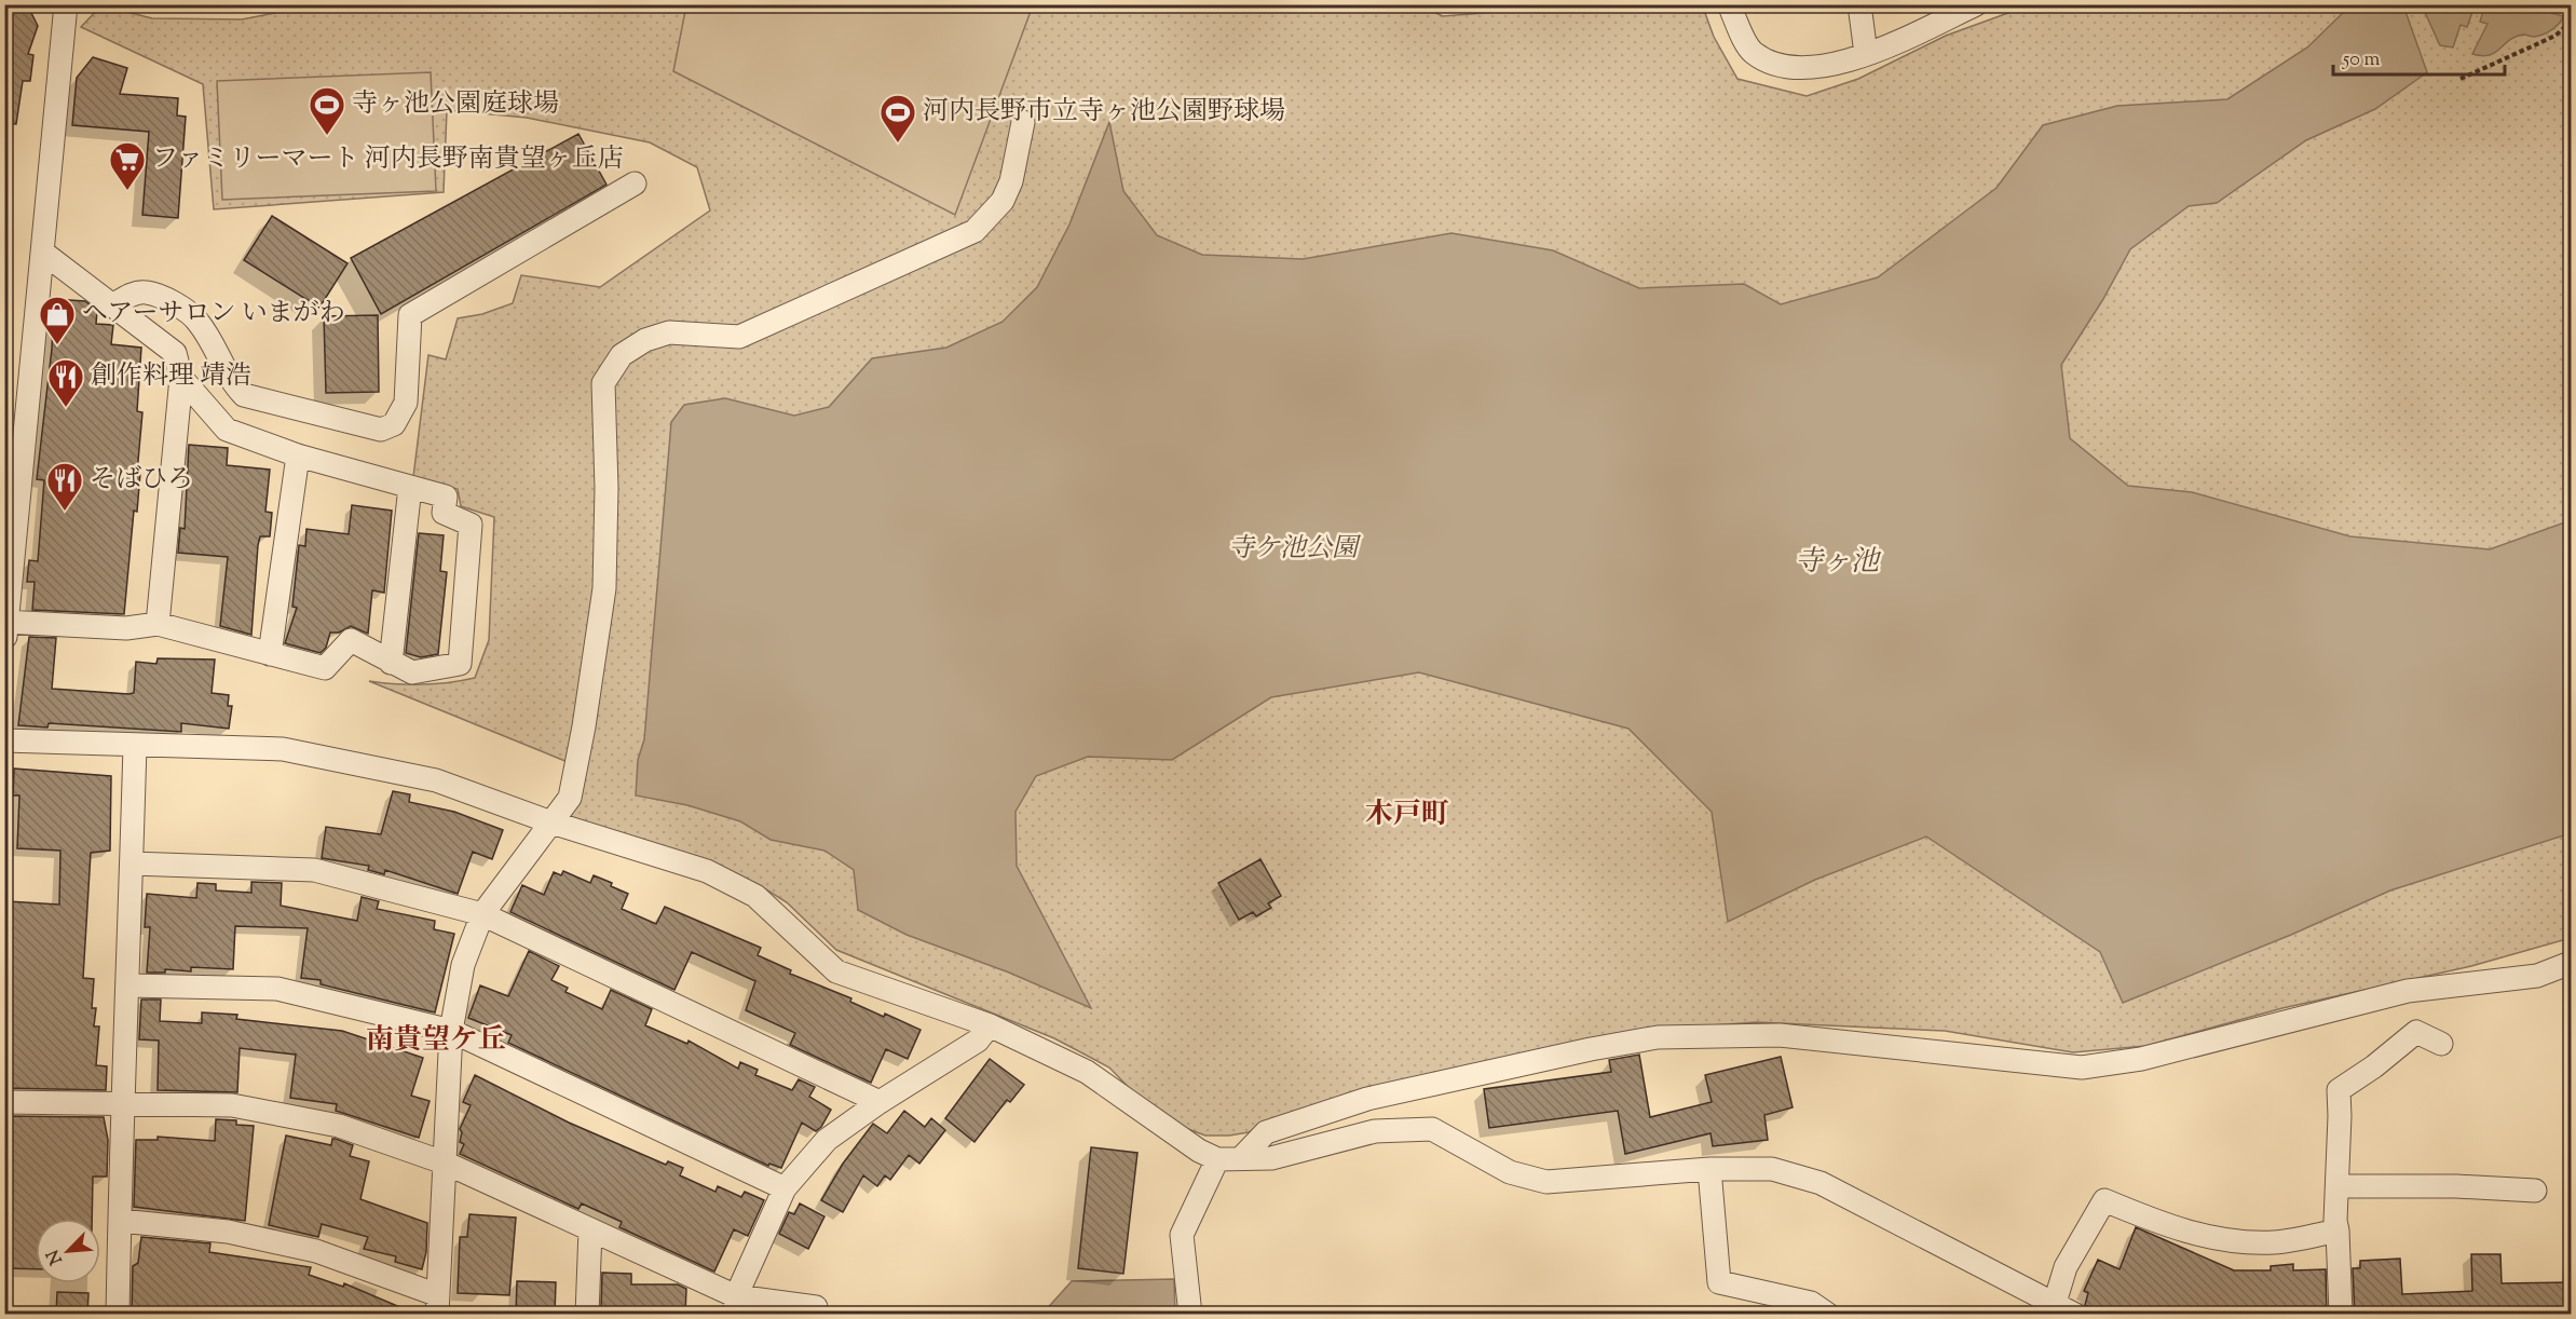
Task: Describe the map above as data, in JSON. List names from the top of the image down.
{
  "districts": ["木戸町", "南貴望ケ丘"],
  "water": ["寺ヶ池"],
  "parks": ["寺ケ池公園"],
  "places": {
    "sports": ["寺ヶ池公園庭球場", "河内長野市立寺ヶ池公園野球場"],
    "supermarket": ["ファミリーマート 河内長野南貴望ヶ丘店"],
    "shop": ["ヘアーサロン いまがわ"],
    "restaurant": ["創作料理 靖浩", "そばひろ"]
  },
  "scale_bar": "50 m",
  "north": "bottom left"
}
